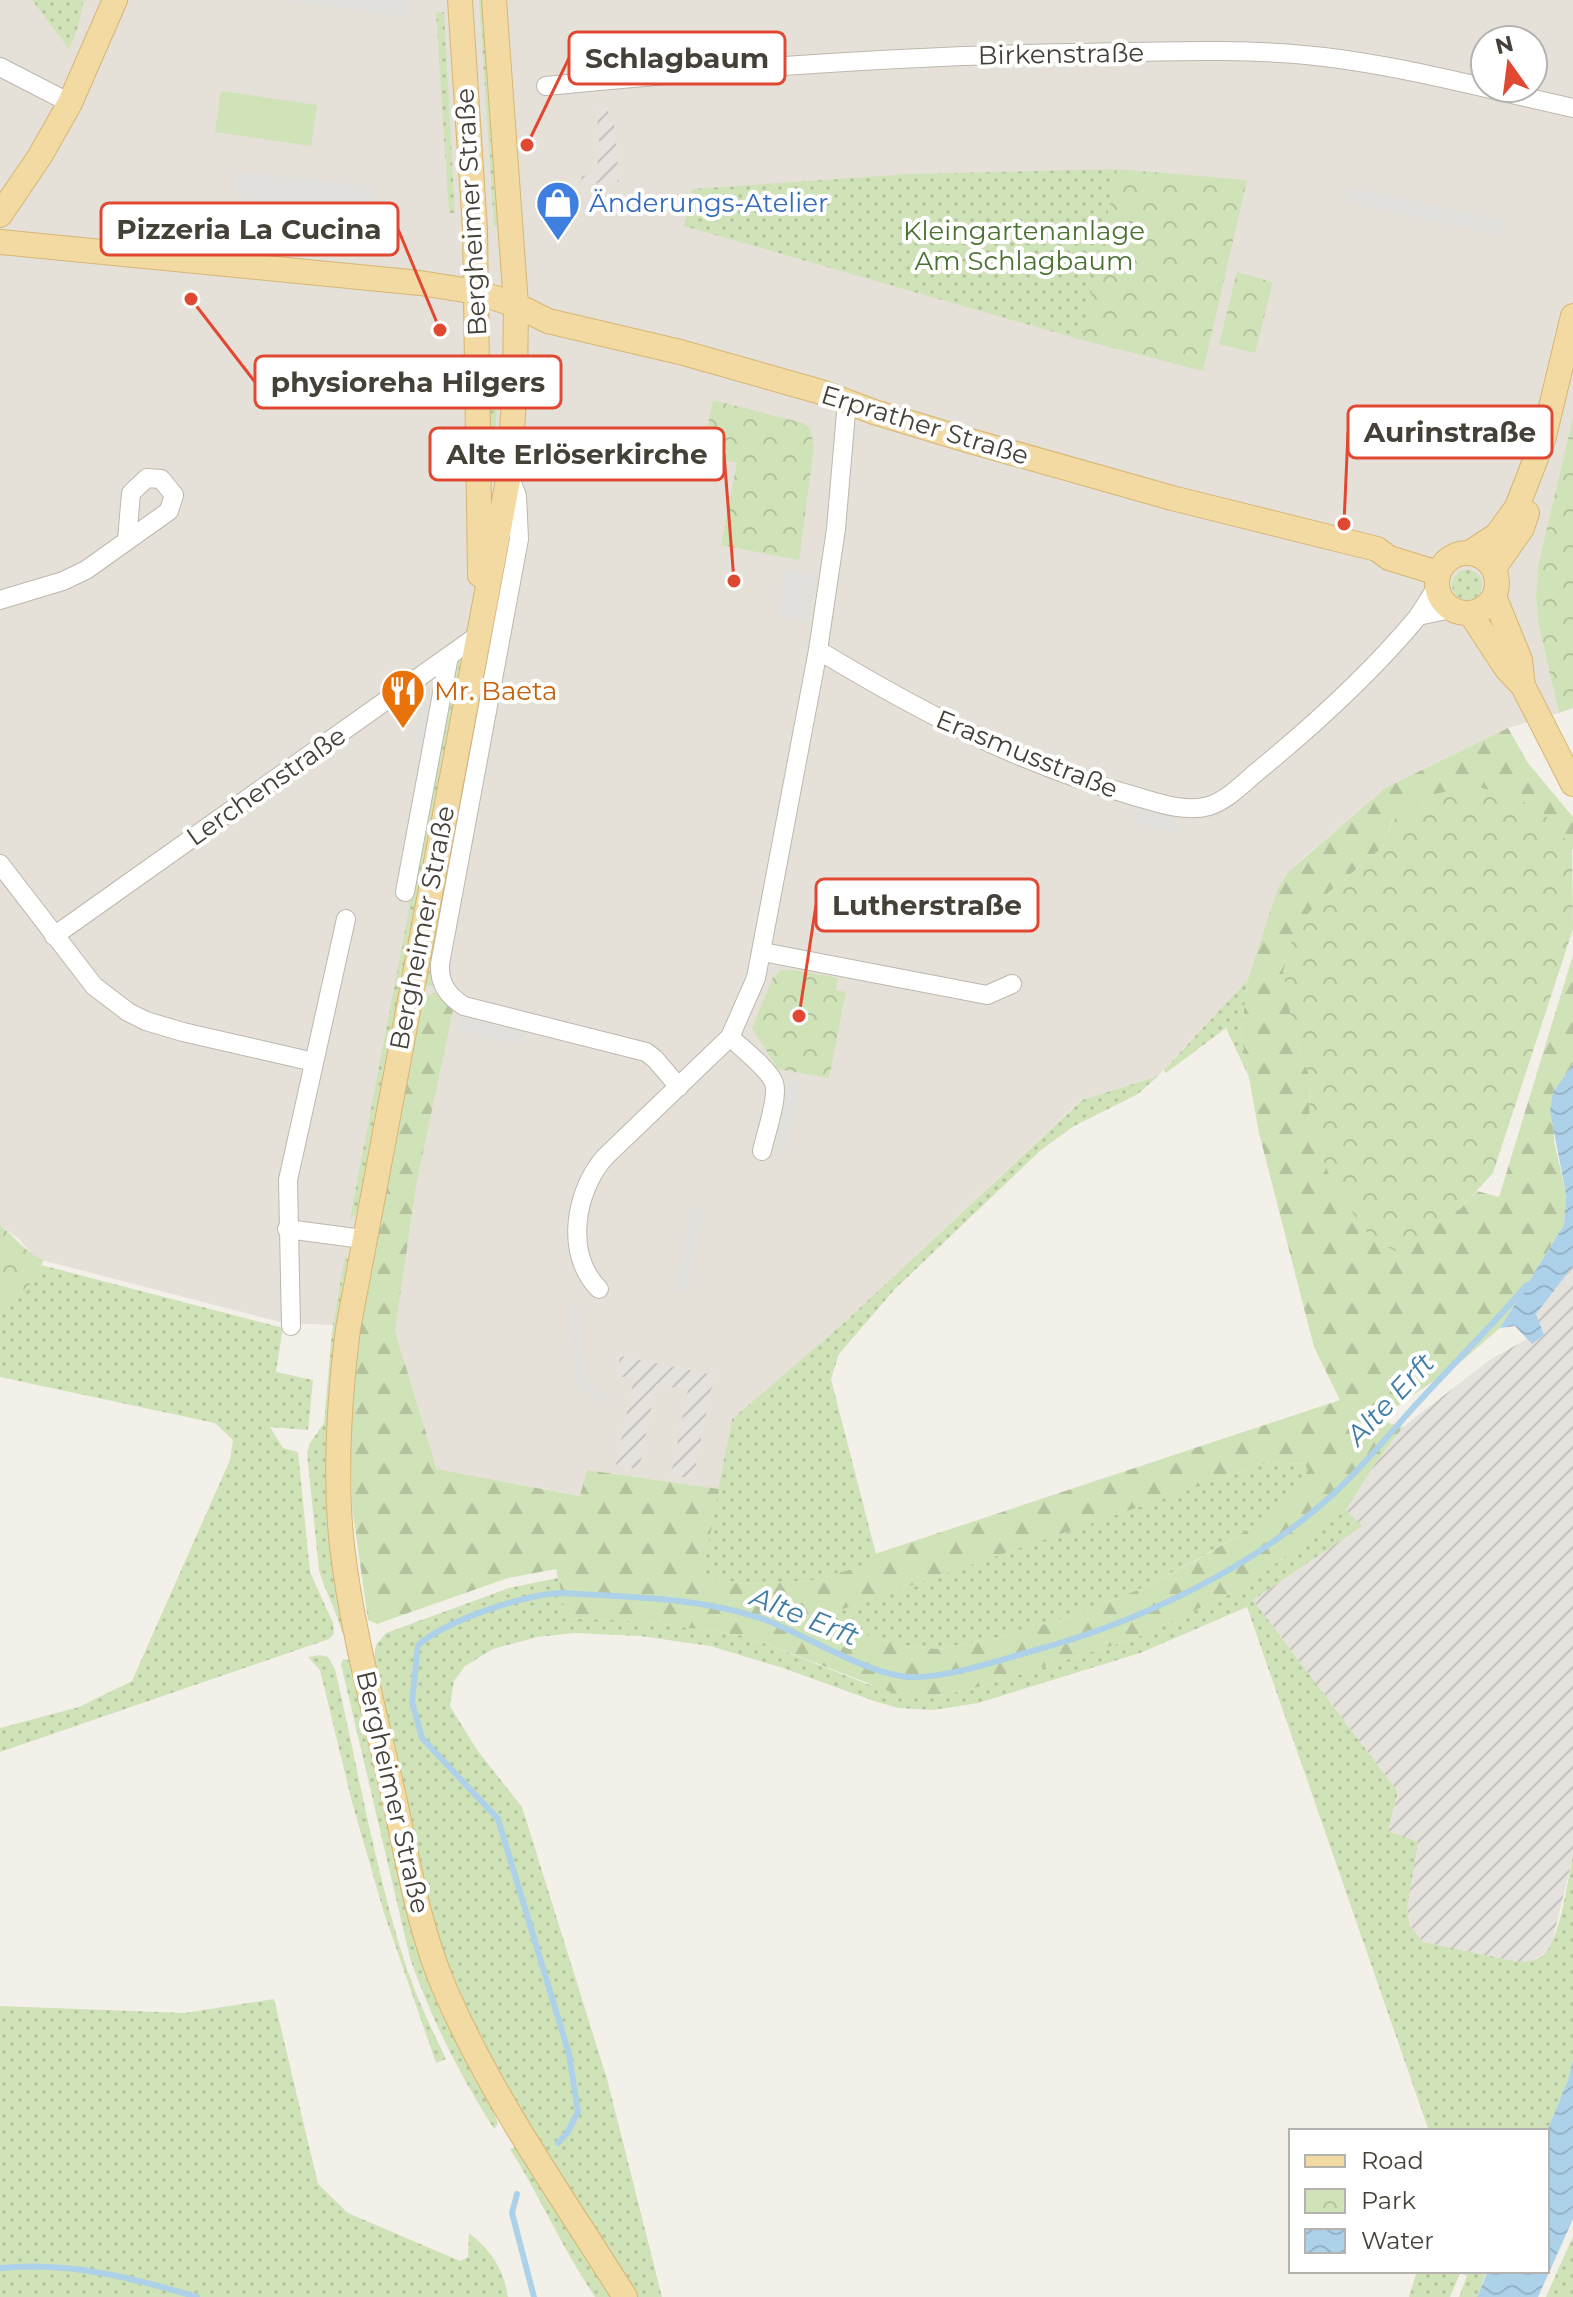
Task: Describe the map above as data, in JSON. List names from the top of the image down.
{
  "streets": {
    "main road": ["Bergheimer Straße", "Erprather Straße"],
    "street": ["Birkenstraße", "Erasmusstraße", "Lerchenstraße"]
  },
  "crossings": [
    ["Bergheimer Straße", "Erprather Straße"],
    ["Bergheimer Straße", "Lerchenstraße"],
    ["Erprather Straße", "Erasmusstraße"]
  ],
  "water": ["Alte Erft"],
  "parks": ["Kleingartenanlage Am Schlagbaum"],
  "places": {
    "other": [
      "Schlagbaum",
      "physioreha Hilgers",
      "Pizzeria La Cucina",
      "Aurinstraße",
      "Alte Erlöserkirche",
      "Lutherstraße"
    ],
    "shop": ["Änderungs-Atelier"],
    "restaurant": ["Mr. Baeta"]
  },
  "legend": ["Road", "Park", "Water"],
  "north": "top"
}
